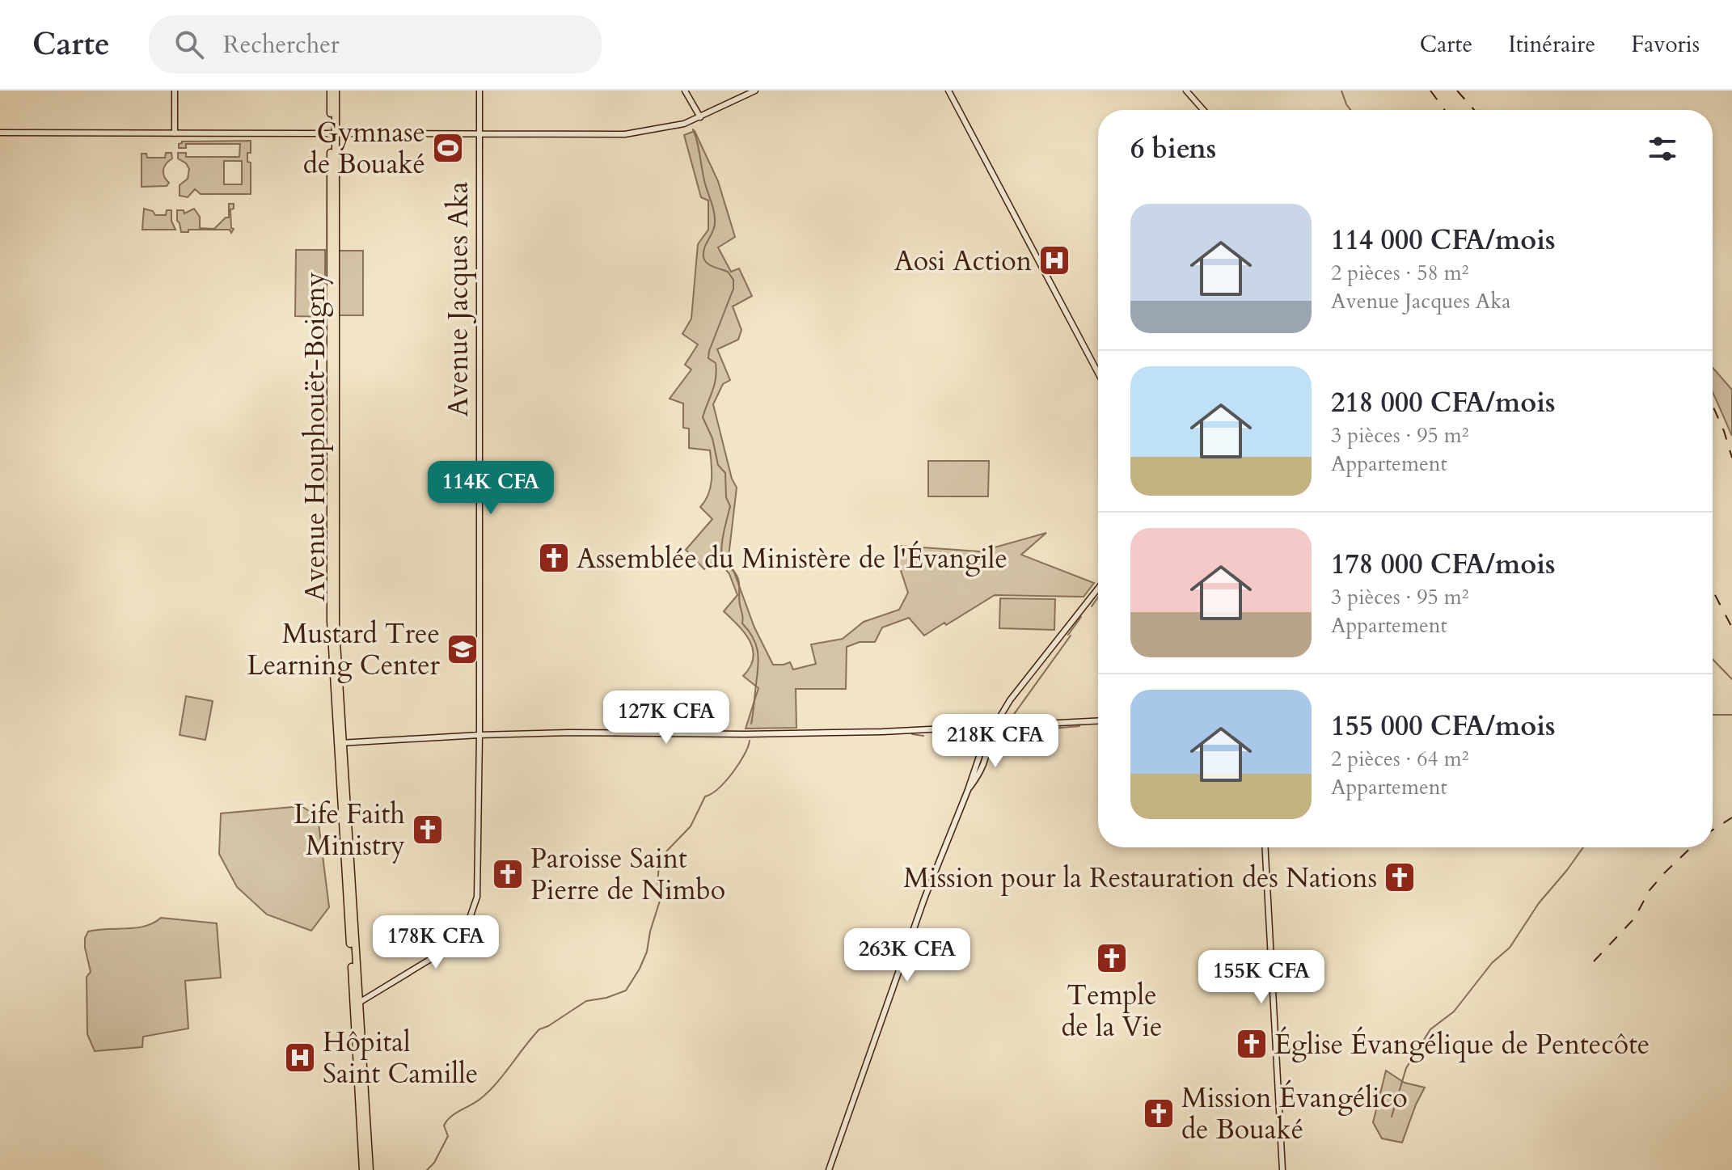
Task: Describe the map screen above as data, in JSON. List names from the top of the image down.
{
  "streets": {
    "highway": ["Avenue Houphouët-Boigny"],
    "street": ["Avenue Jacques Aka"]
  },
  "crossings": [
    ["Avenue Jacques Aka", "Avenue Houphouët-Boigny"]
  ],
  "places": {
    "sports": ["Gymnase de Bouaké"],
    "hospital": ["Aosi Action", "Hôpital Saint Camille"],
    "church": [
      "Assemblée du Ministère de l'Évangile",
      "Life Faith Ministry",
      "Paroisse Saint Pierre de Nimbo",
      "Mission pour la Restauration des Nations",
      "Temple de la Vie",
      "Église Évangélique de Pentecôte",
      "Mission Évangélico de Bouaké"
    ],
    "school or university": ["Mustard Tree Learning Center"]
  },
  "page": {
    "header": "Carte",
    "search": "Rechercher",
    "nav": ["Carte", "Itinéraire", "Favoris"],
    "heading": "6 biens",
    "list": [
      {
        "name": "114 000 CFA/mois",
        "note": "2 pièces · 58 m² · Avenue Jacques Aka"
      },
      {
        "name": "218 000 CFA/mois",
        "note": "3 pièces · 95 m² · Appartement"
      },
      {
        "name": "178 000 CFA/mois",
        "note": "3 pièces · 95 m² · Appartement"
      },
      {
        "name": "155 000 CFA/mois",
        "note": "2 pièces · 64 m² · Appartement"
      }
    ],
    "price": [
      "114K CFA",
      "127K CFA",
      "218K CFA",
      "178K CFA",
      "263K CFA",
      "155K CFA"
    ]
  }
}
